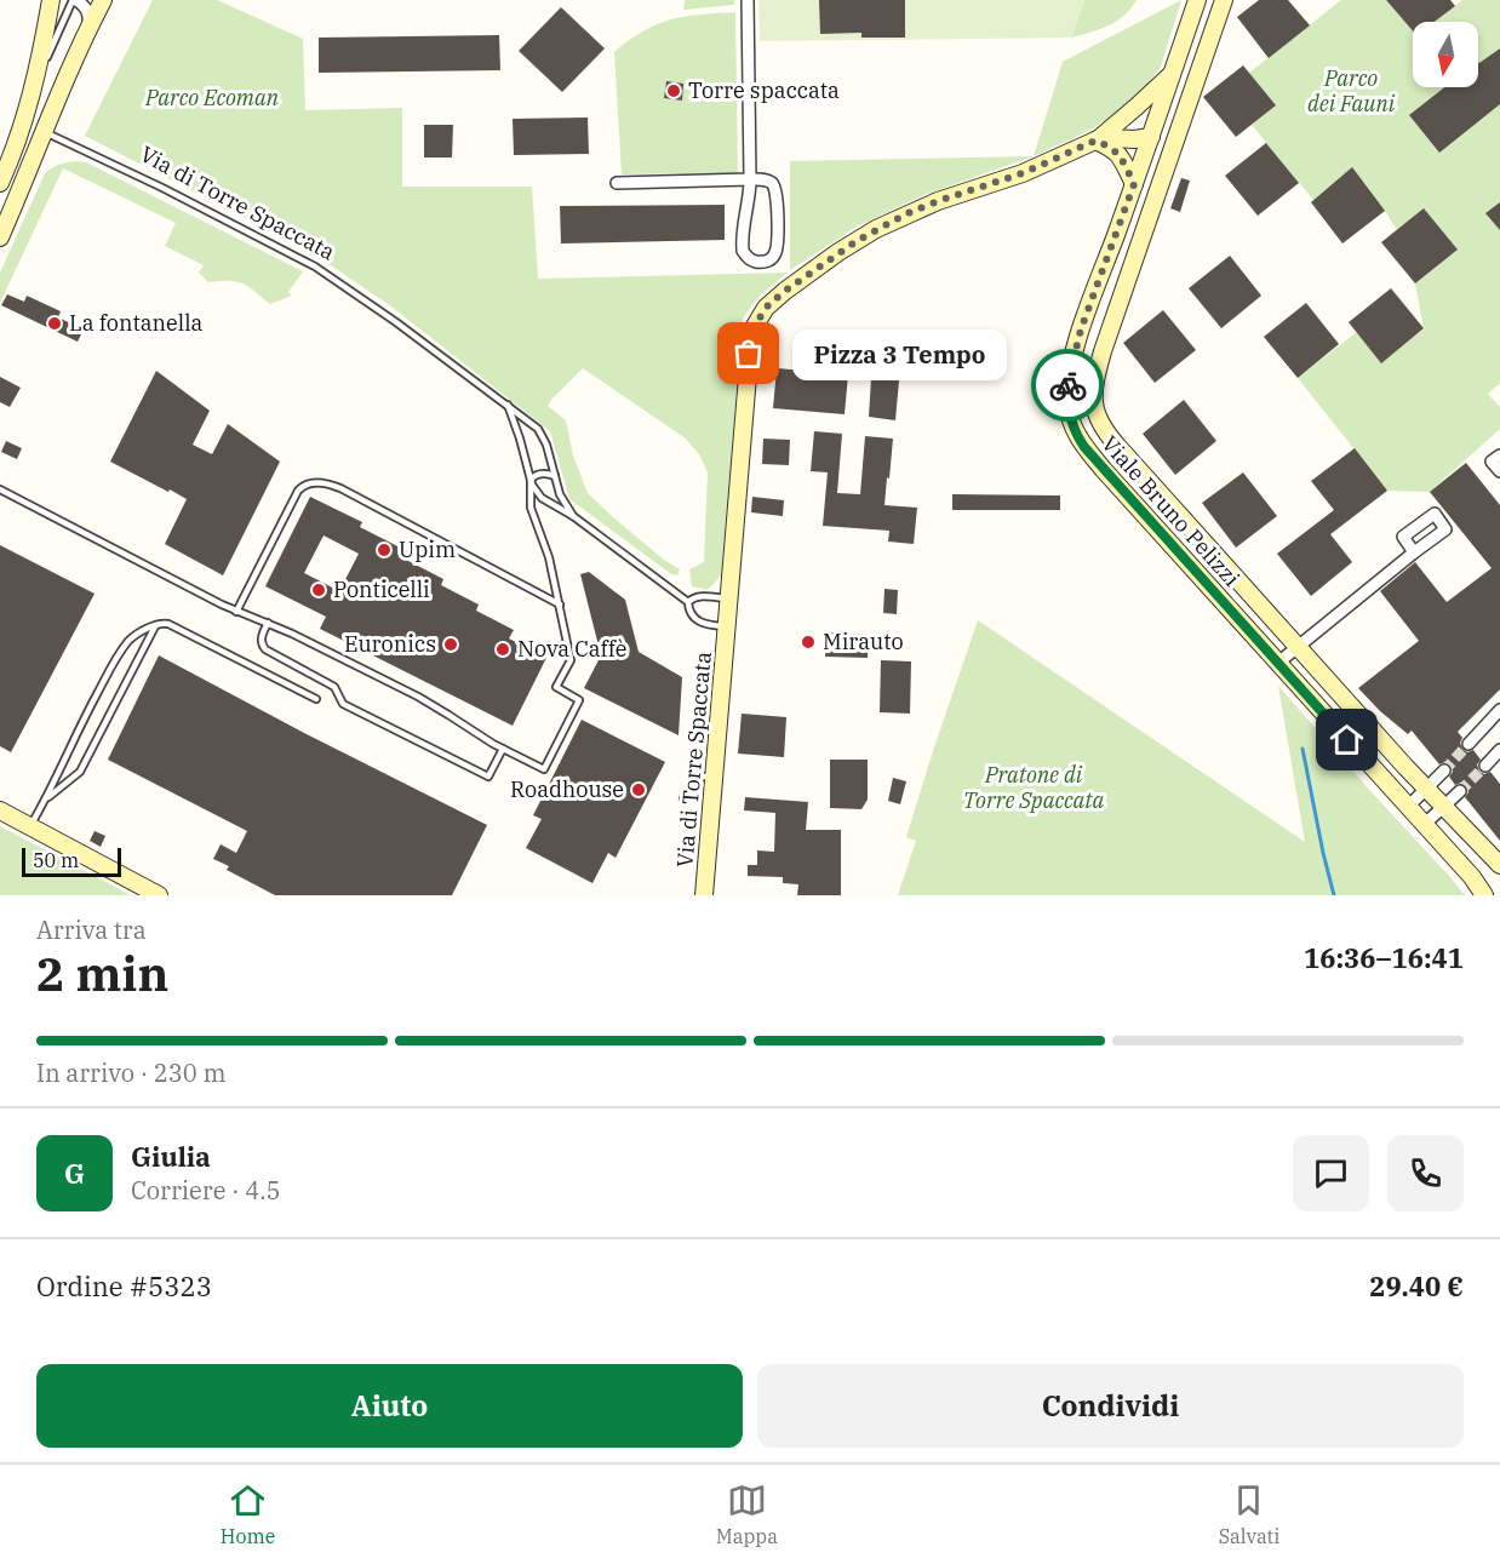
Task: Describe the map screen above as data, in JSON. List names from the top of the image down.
{
  "streets": {
    "street": ["Via di Torre Spaccata", "Viale Bruno Pelizzi"]
  },
  "crossings": [
    ["Via di Torre Spaccata", "Viale Bruno Pelizzi"]
  ],
  "parks": ["Parco dei Fauni", "Parco Ecoman", "Pratone di Torre Spaccata"],
  "places": [
    "Torre spaccata",
    "La fontanella",
    "Pizza 3 Tempo",
    "Upim",
    "Ponticelli",
    "Mirauto",
    "Euronics",
    "Nova Caffè",
    "Roadhouse"
  ],
  "scale_bar": "50 m",
  "north": "bottom",
  "page": {
    "bubble": "Pizza 3 Tempo",
    "scale": "50 m",
    "heading": ["2 min", "Arriva tra", "16:36–16:41"],
    "panel": [
      "Giulia",
      "Corriere · 4.5",
      "Ordine #5323",
      "29.40 €"
    ],
    "bar": "In arrivo · 230 m",
    "round": "G",
    "buttons": ["Aiuto", "Condividi"],
    "tabs": ["Home", "Mappa", "Salvati"]
  }
}
